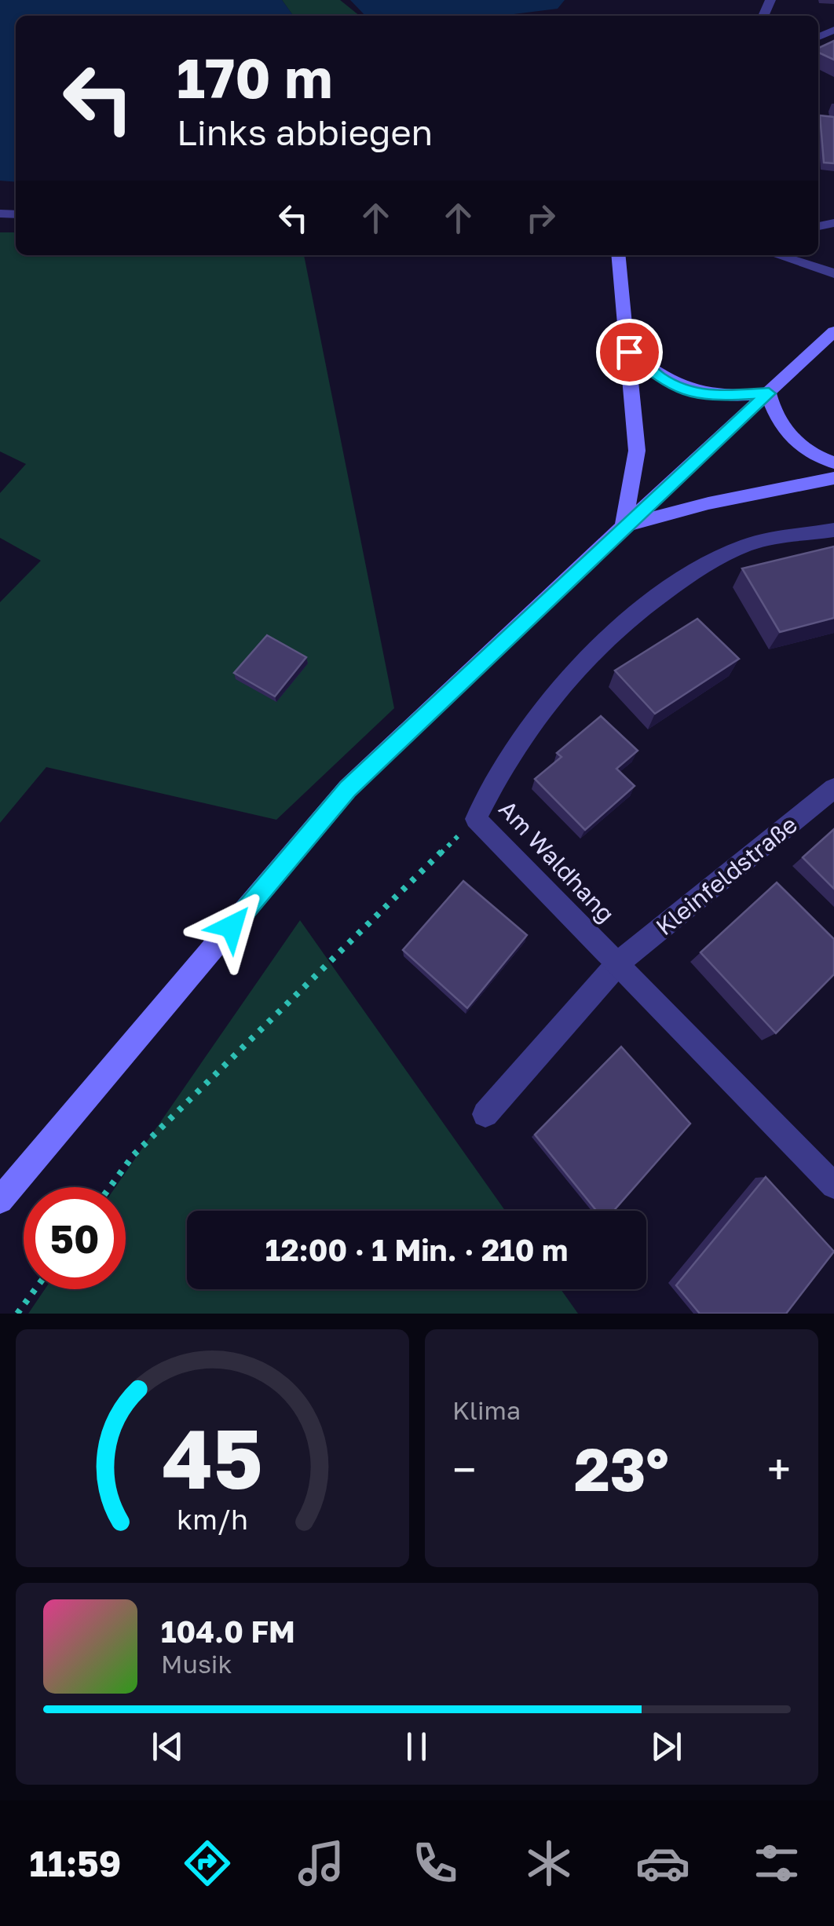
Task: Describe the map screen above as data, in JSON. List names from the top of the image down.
{
  "streets": {
    "street": ["Am Waldhang", "Kleinfeldstraße"]
  },
  "crossings": [
    ["Am Waldhang", "Kleinfeldstraße"]
  ],
  "page": {
    "turn": ["170 m", "Links abbiegen"],
    "limit": "50",
    "trip": "12:00 · 1 Min. · 210 m",
    "tile": "Klima",
    "heat": ["−", "23°", "+"],
    "song": ["104.0 FM", "Musik"],
    "tabs": "11:59",
    "gauge": ["45", "km/h"]
  }
}
